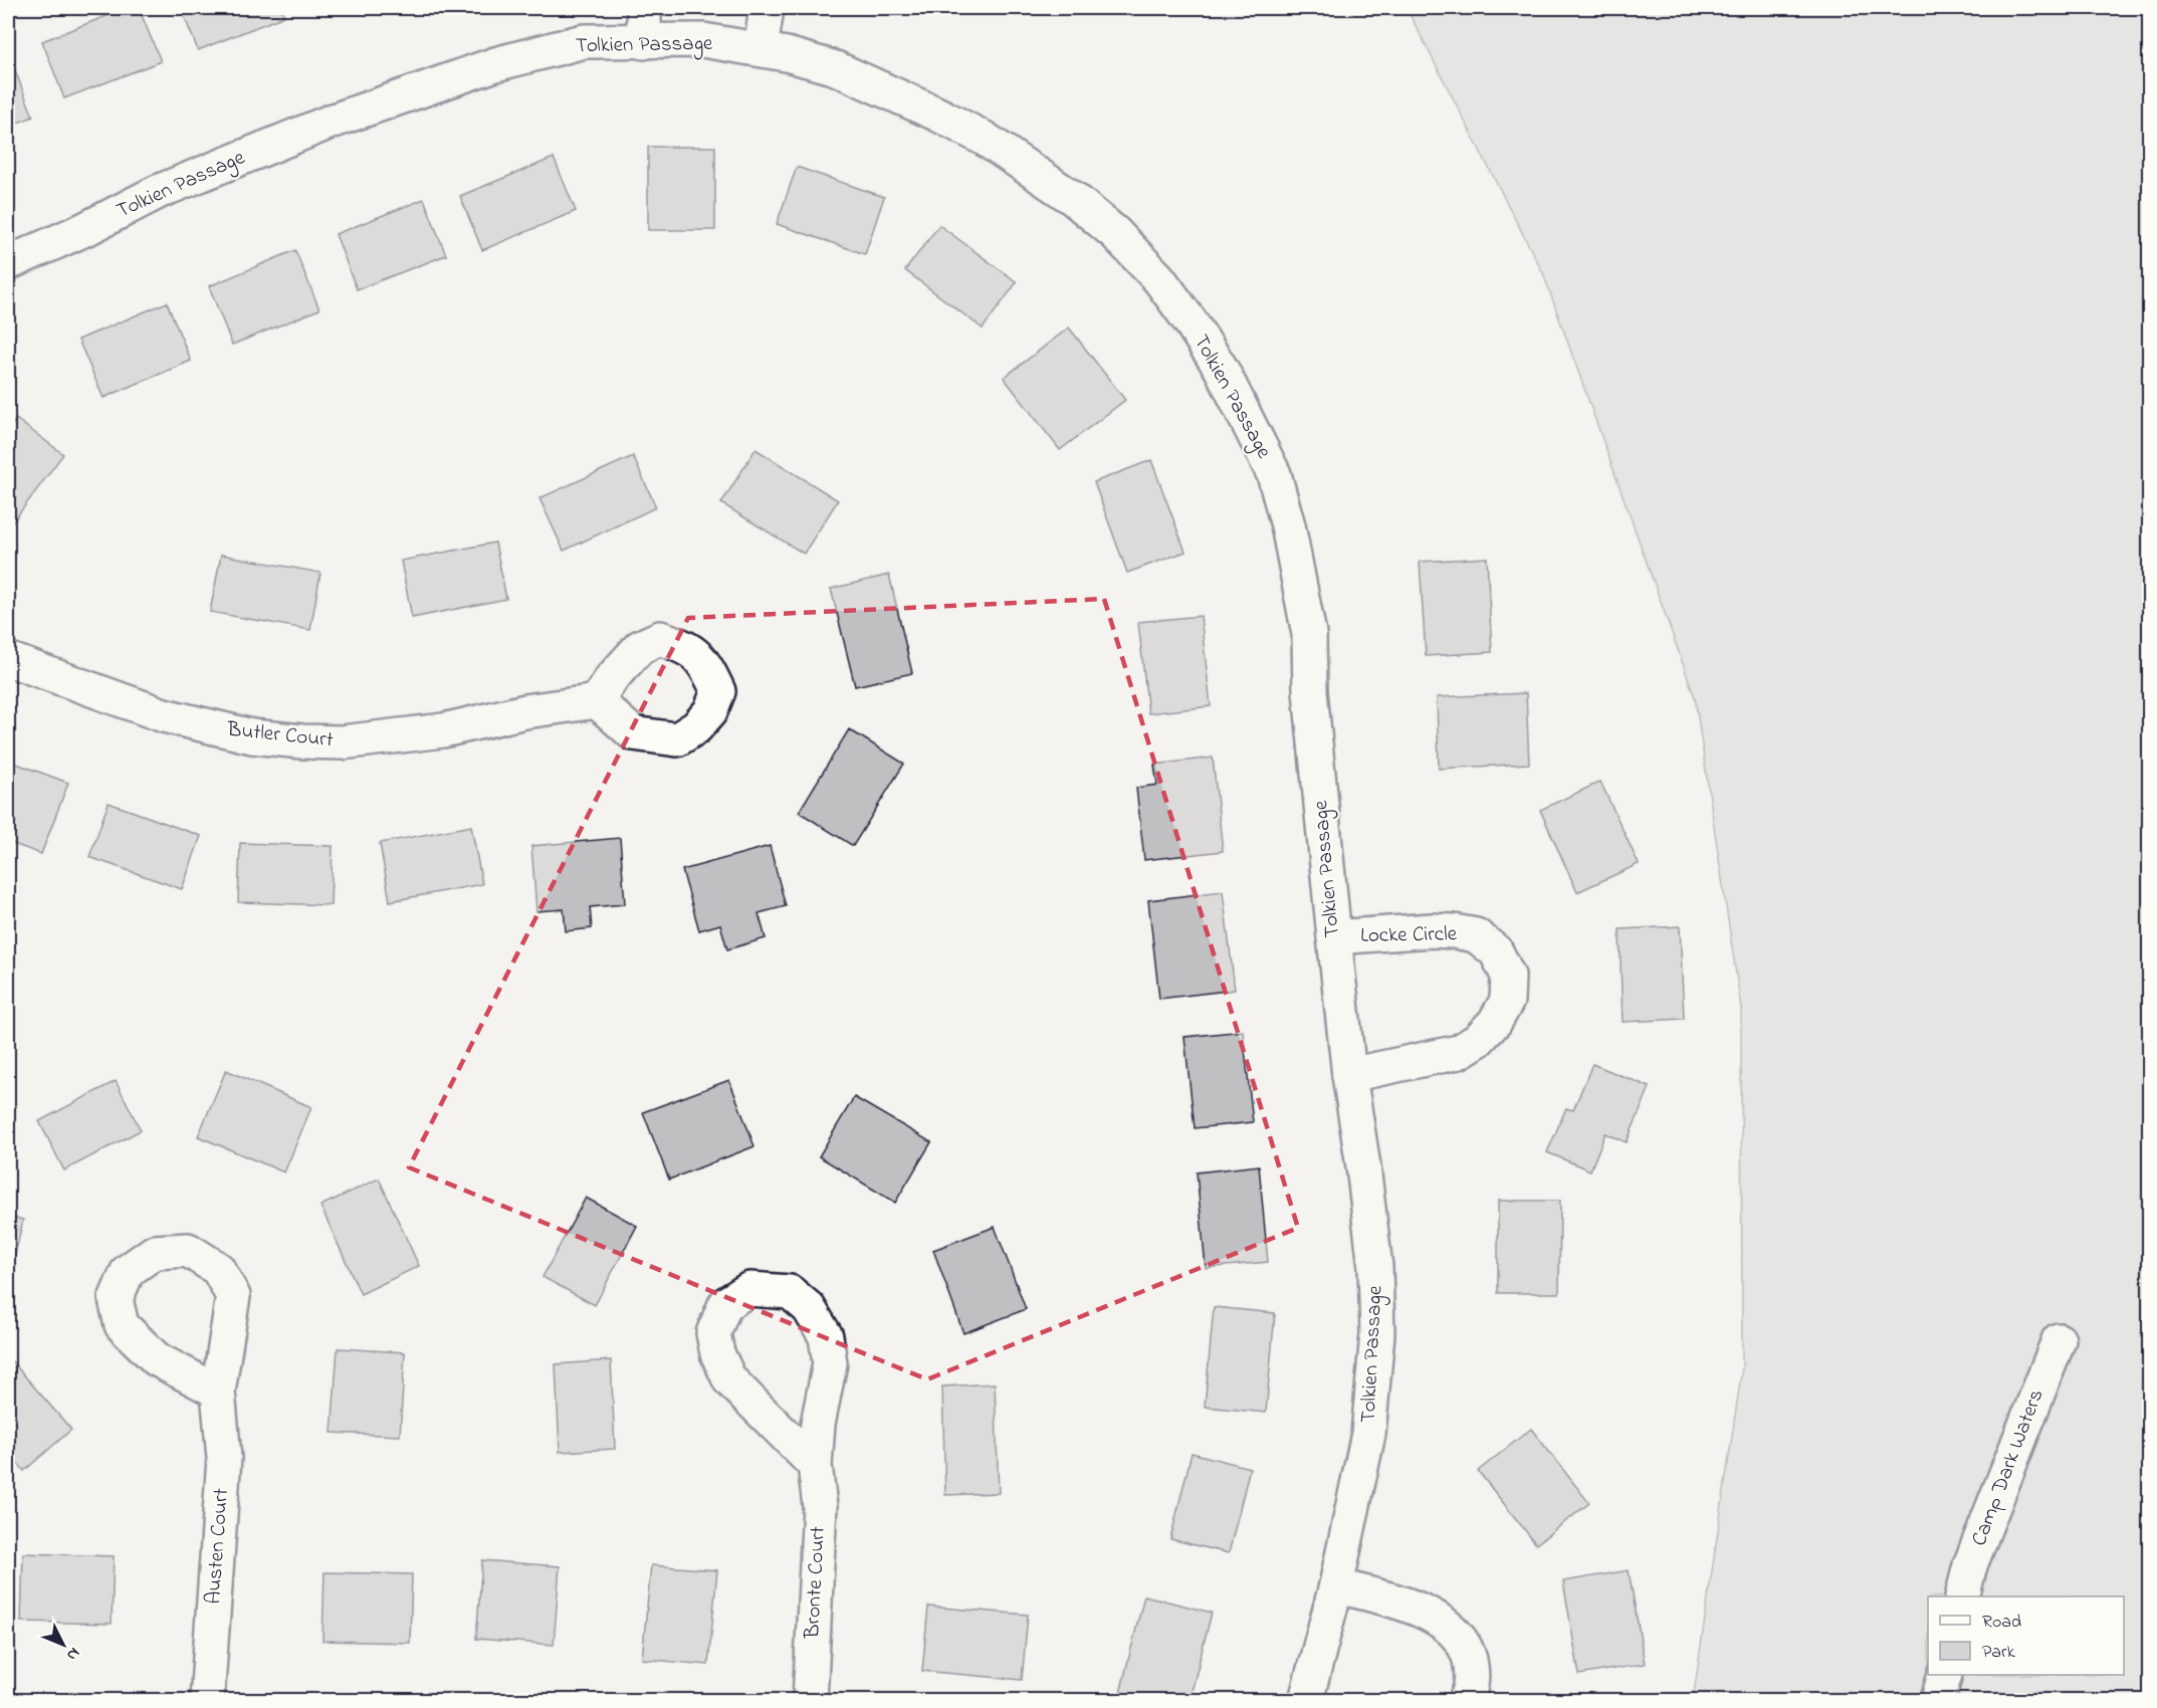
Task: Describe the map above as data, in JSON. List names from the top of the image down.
{
  "streets": {
    "street": [
      "Tolkien Passage",
      "Butler Court",
      "Locke Circle",
      "Camp Dark Waters",
      "Austen Court",
      "Bronte Court"
    ]
  },
  "crossings": [
    ["Tolkien Passage", "Locke Circle"]
  ],
  "legend": ["Road", "Park"],
  "north": "bottom right"
}
